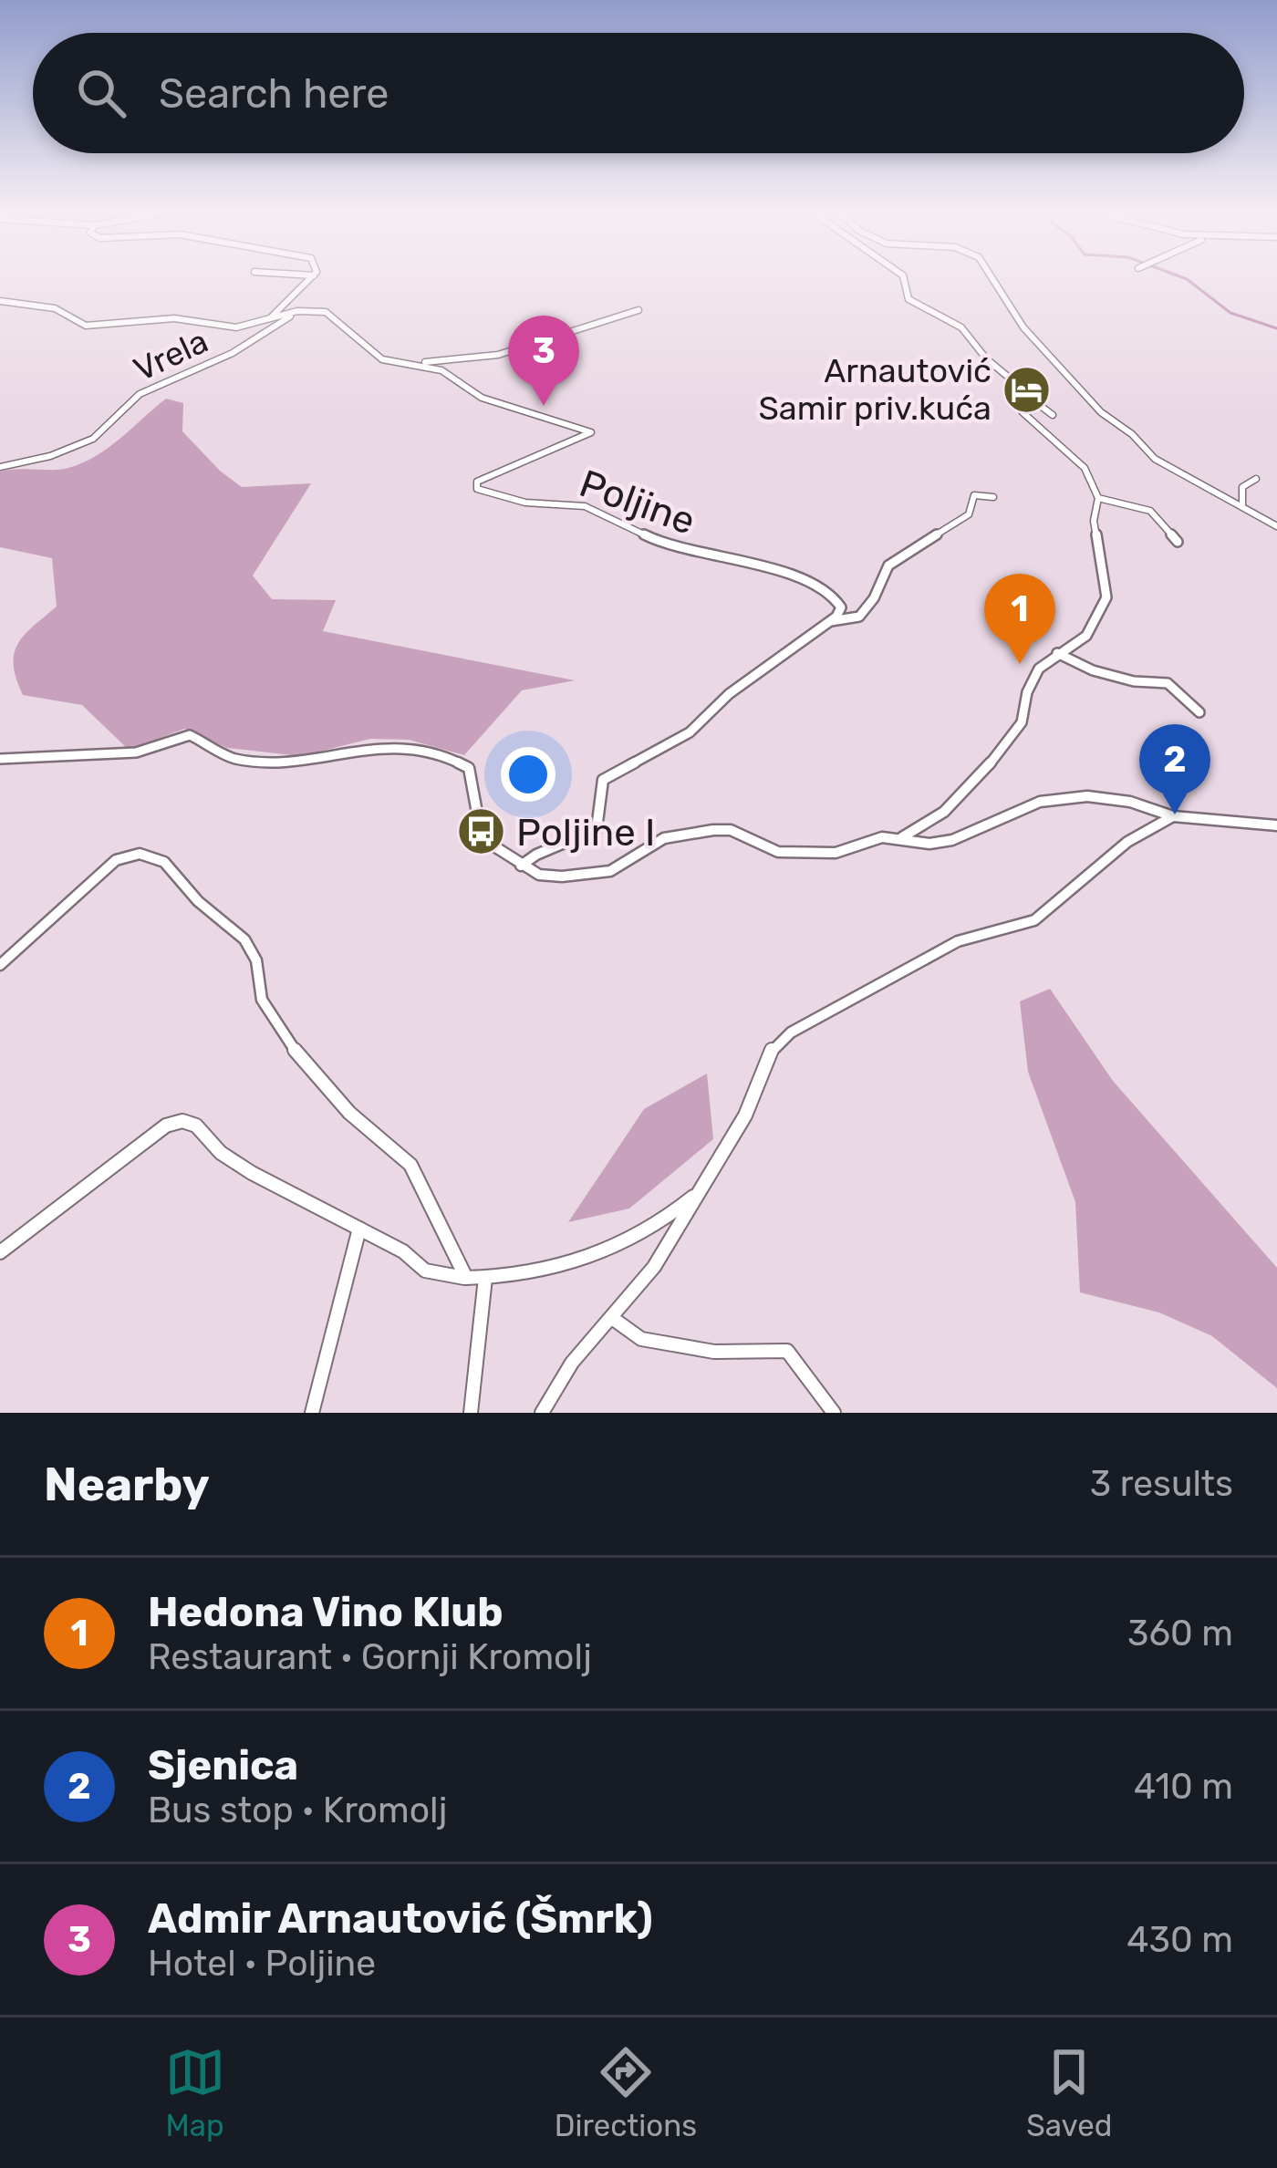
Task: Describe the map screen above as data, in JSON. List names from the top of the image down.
{
  "streets": {
    "street": ["Vrela", "Poljine"]
  },
  "crossings": [
    ["Vrela", "Poljine"]
  ],
  "places": {
    "hotel": ["Arnautović Samir priv.kuća"],
    "bus stop": ["Poljine I"]
  },
  "page": {
    "search": "Search here",
    "pins": ["3", "1", "2"],
    "heading": ["Nearby", "3 results"],
    "list": [
      {
        "mark": "1",
        "name": "Hedona Vino Klub",
        "note": "Restaurant · Gornji Kromolj",
        "value": "360 m"
      },
      {
        "mark": "2",
        "name": "Sjenica",
        "note": "Bus stop · Kromolj",
        "value": "410 m"
      },
      {
        "mark": "3",
        "name": "Admir Arnautović (Šmrk)",
        "note": "Hotel · Poljine",
        "value": "430 m"
      }
    ],
    "nav": ["Map", "Directions", "Saved"]
  }
}
